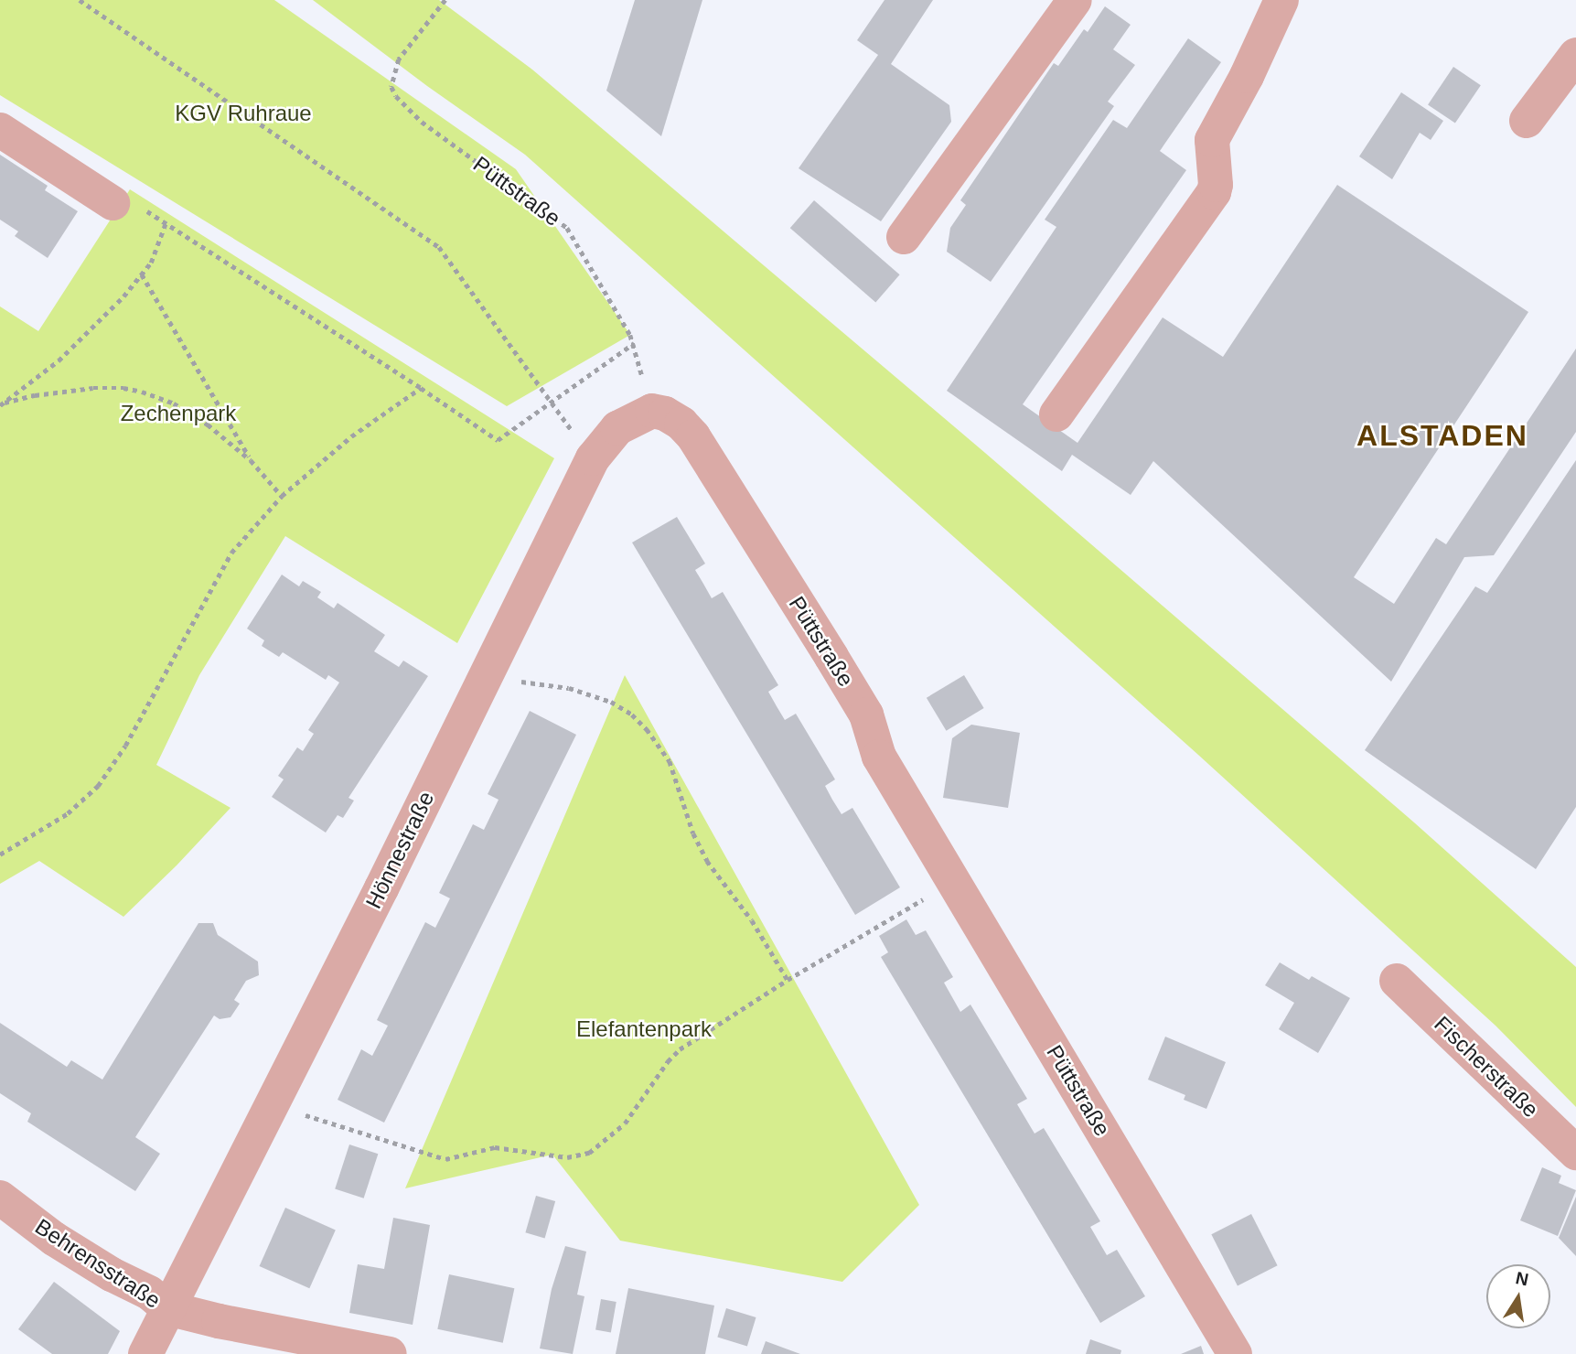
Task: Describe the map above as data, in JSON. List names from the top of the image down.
{
  "streets": {
    "street": [
      "Püttstraße",
      "Hönnestraße",
      "Fischerstraße",
      "Behrensstraße"
    ]
  },
  "crossings": [
    ["Püttstraße", "Hönnestraße"],
    ["Hönnestraße", "Behrensstraße"]
  ],
  "districts": ["ALSTADEN"],
  "parks": ["KGV Ruhraue", "Zechenpark", "Elefantenpark"],
  "north": "top"
}
